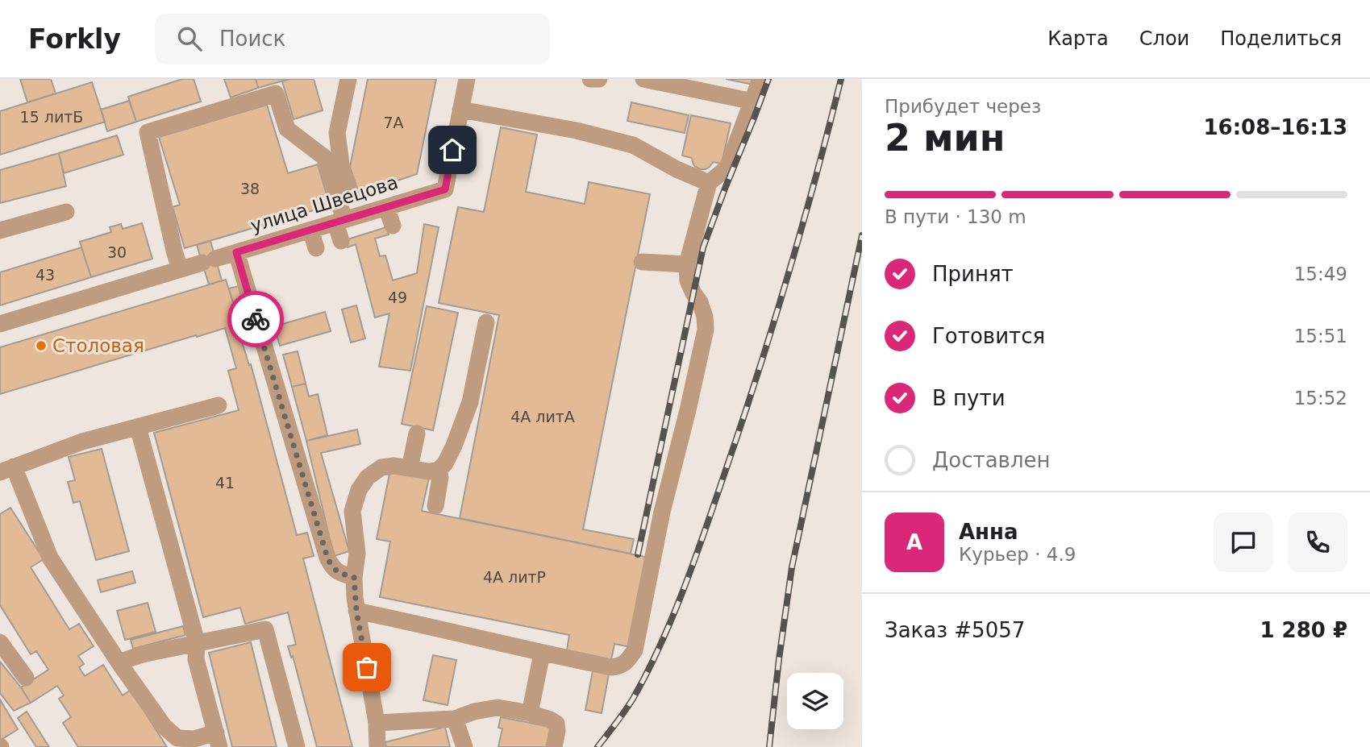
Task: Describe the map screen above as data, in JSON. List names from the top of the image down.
{
  "streets": {
    "street": ["улица Швецова"]
  },
  "places": ["Столовая"],
  "house_numbers": [
    "15 литБ",
    "7А",
    "38",
    "30",
    "43",
    "49",
    "4А литА",
    "41",
    "4А литР"
  ],
  "page": {
    "header": "Forkly",
    "search": "Поиск",
    "nav": ["Карта", "Слои", "Поделиться"],
    "heading": ["2 мин", "Прибудет через", "16:08–16:13"],
    "panel": [
      "Анна",
      "Курьер · 4.9",
      "Заказ #5057",
      "1 280 ₽"
    ],
    "bar": "В пути · 130 m",
    "list": [
      ["Принят", "15:49"],
      ["Готовится", "15:51"],
      ["В пути", "15:52"],
      "Доставлен"
    ],
    "round": "А"
  }
}
